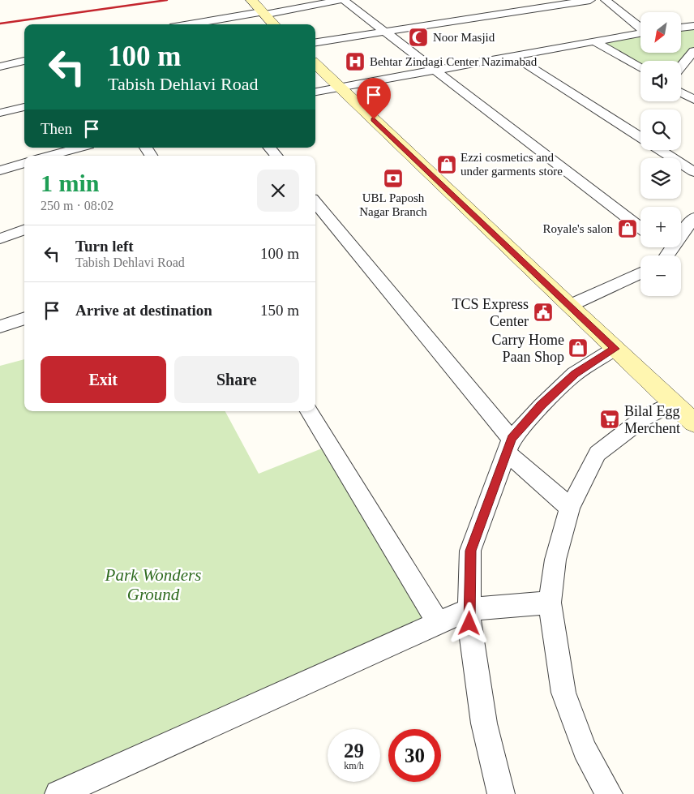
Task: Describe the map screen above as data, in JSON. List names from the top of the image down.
{
  "parks": ["Park Wonders Ground"],
  "places": {
    "mosque": ["Noor Masjid"],
    "hospital": ["Behtar Zindagi Center Nazimabad"],
    "shop": ["Ezzi cosmetics and under garments store", "Royale's salon", "Carry Home Paan Shop"],
    "bank": ["UBL Paposh Nagar Branch"],
    "public building": ["TCS Express Center"],
    "supermarket": ["Bilal Egg Merchent"]
  },
  "north": "bottom left",
  "page": {
    "map_buttons": ["+", "−"],
    "turn": ["100 m", "Tabish Dehlavi Road"],
    "then": "Then",
    "heading": ["1 min", "250 m · 08:02"],
    "list": [
      {
        "name": "Turn left",
        "note": "Tabish Dehlavi Road",
        "value": "100 m"
      },
      {
        "name": "Arrive at destination",
        "value": "150 m"
      }
    ],
    "buttons": ["Exit", "Share"],
    "speed": "29 km/h",
    "limit": "30"
  }
}
